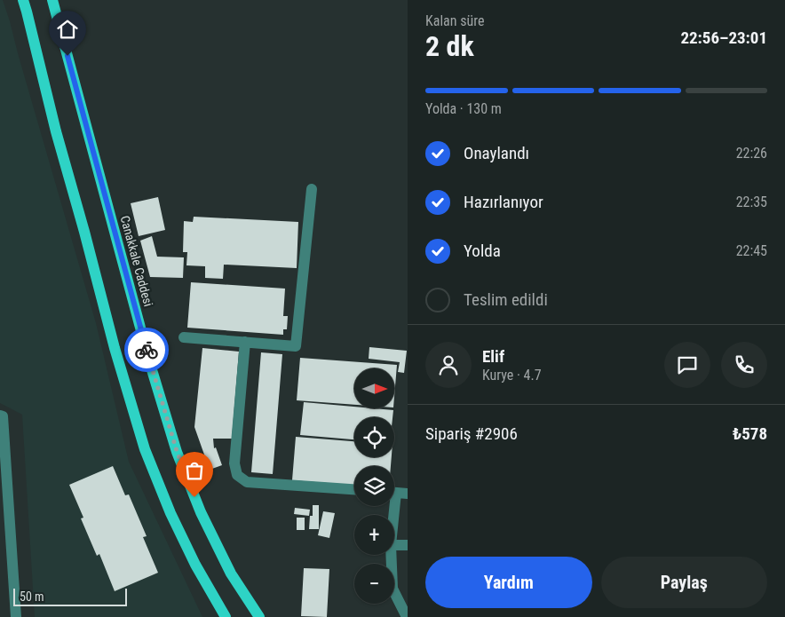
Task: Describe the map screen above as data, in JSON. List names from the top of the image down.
{
  "streets": {
    "main road": ["Canakkale Caddesi"]
  },
  "scale_bar": "50 m",
  "north": "right",
  "page": {
    "heading": ["2 dk", "Kalan süre", "22:56–23:01"],
    "panel": [
      "Elif",
      "Kurye · 4.7",
      "Sipariş #2906",
      "₺578"
    ],
    "bar": "Yolda · 130 m",
    "list": [
      ["Onaylandı", "22:26"],
      ["Hazırlanıyor", "22:35"],
      ["Yolda", "22:45"],
      "Teslim edildi"
    ],
    "map_buttons": ["+", "−"],
    "buttons": ["Yardım", "Paylaş"],
    "scale": "50 m"
  }
}
